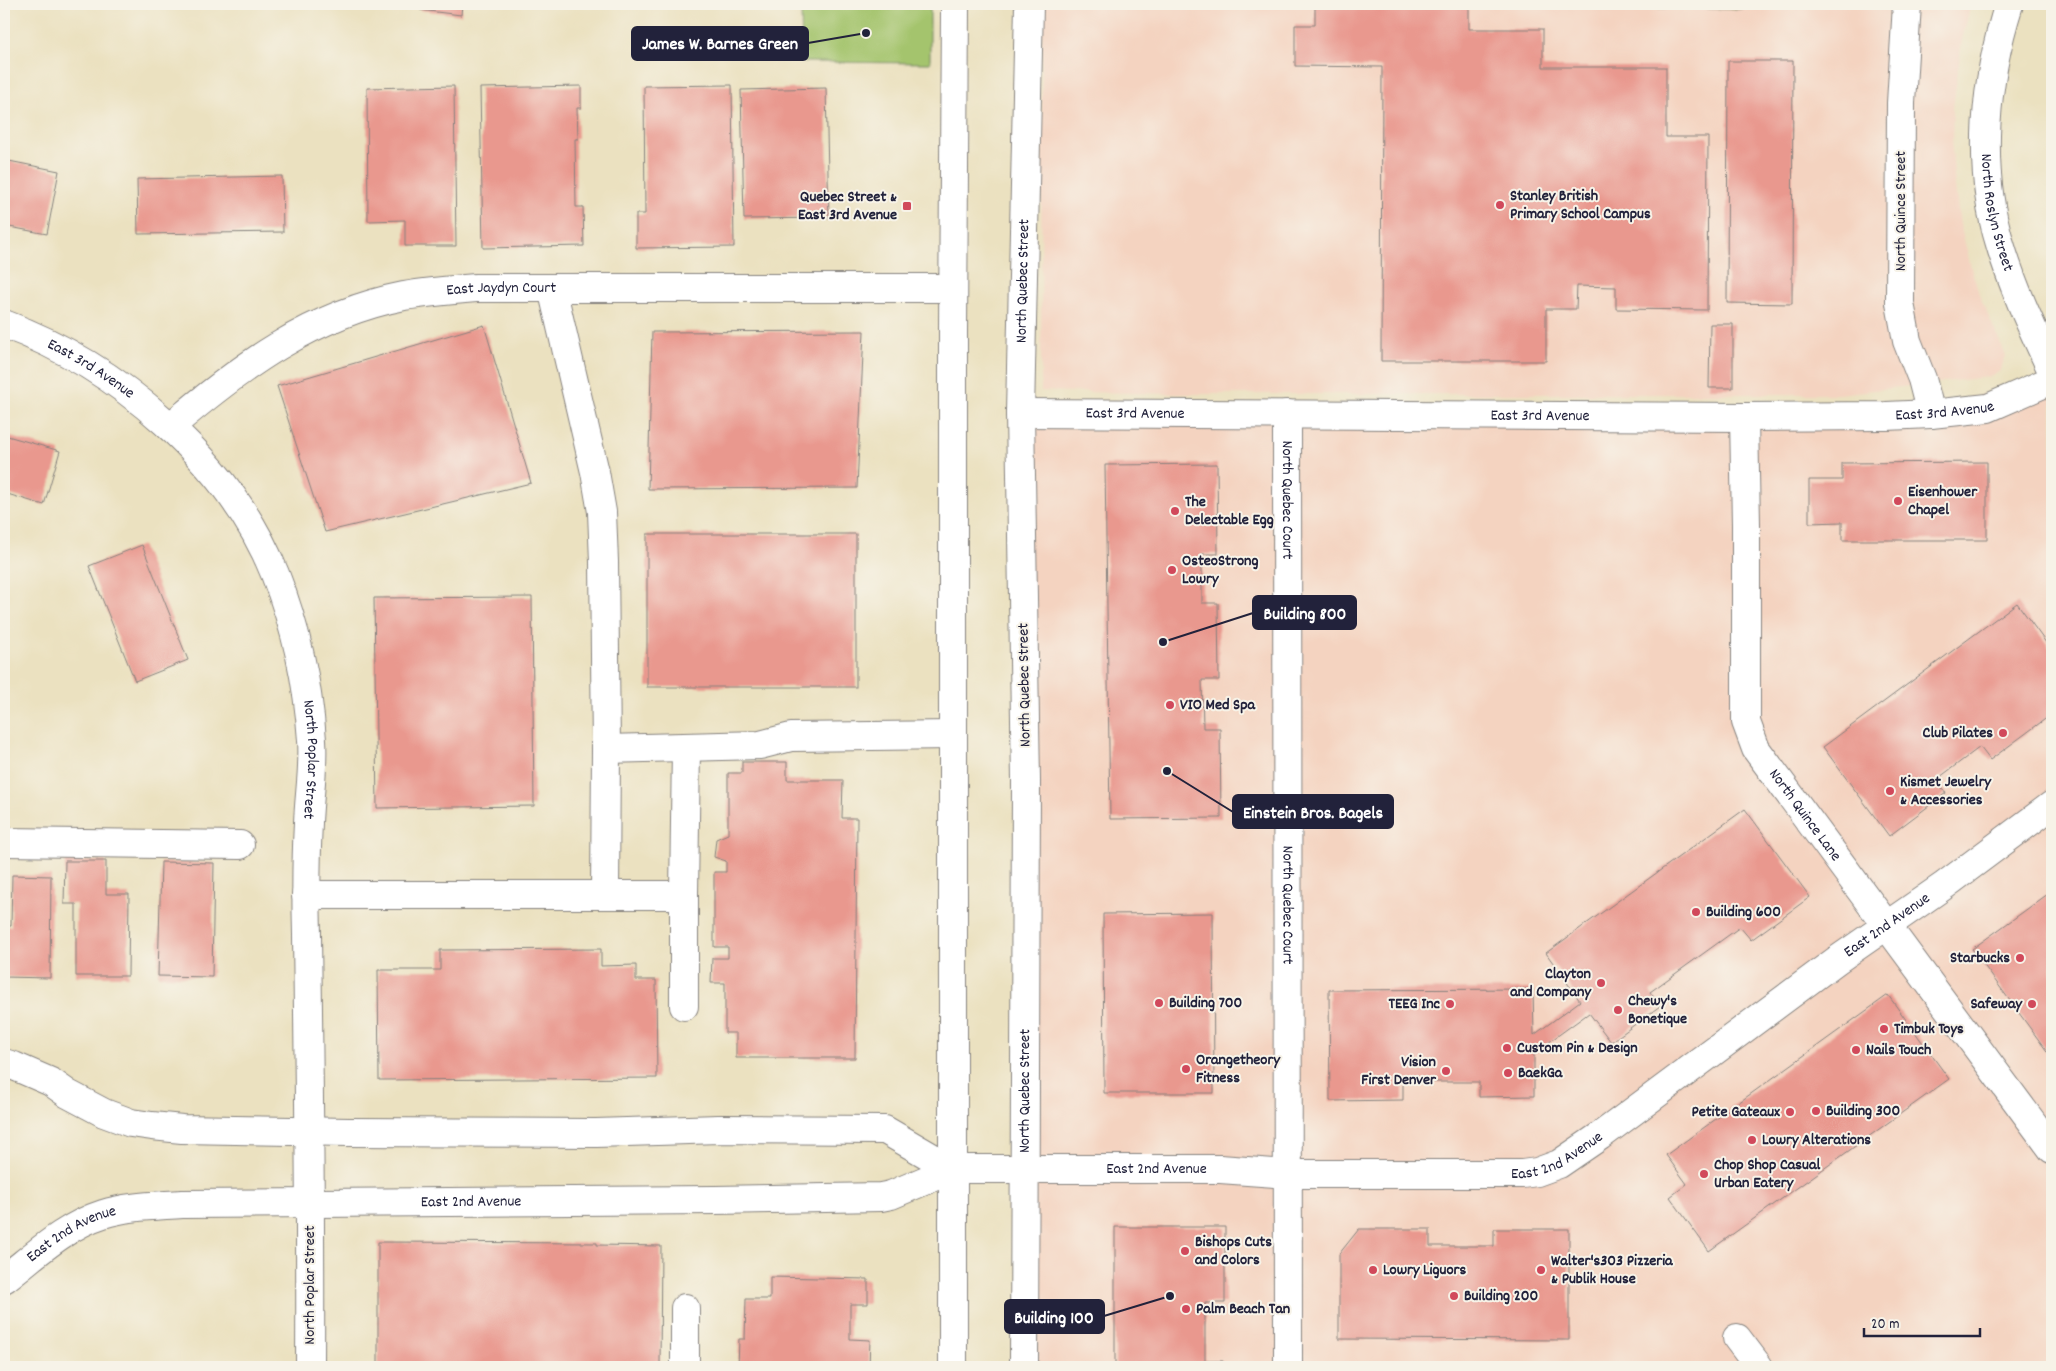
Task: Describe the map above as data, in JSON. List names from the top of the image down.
{
  "streets": {
    "street": [
      "North Quince Street",
      "North Roslyn Street",
      "North Quebec Street",
      "East Jaydyn Court",
      "East 3rd Avenue",
      "North Quebec Court",
      "North Poplar Street",
      "North Quince Lane",
      "East 2nd Avenue"
    ]
  },
  "crossings": [
    ["North Quince Street", "East 3rd Avenue"],
    ["North Quebec Street", "East 3rd Avenue"],
    ["North Quebec Street", "East 2nd Avenue"],
    ["East Jaydyn Court", "East 3rd Avenue"],
    ["East Jaydyn Court", "North Poplar Street"],
    ["East 3rd Avenue", "North Quebec Court"],
    ["East 3rd Avenue", "North Poplar Street"],
    ["East 3rd Avenue", "North Quince Lane"],
    ["North Quebec Court", "East 2nd Avenue"],
    ["North Poplar Street", "East 2nd Avenue"],
    ["North Quince Lane", "East 2nd Avenue"]
  ],
  "places": {
    "other": [
      "James W. Barnes Green",
      "Stanley British Primary School Campus",
      "Eisenhower Chapel",
      "The Delectable Egg",
      "OsteoStrong Lowry",
      "Building 800",
      "VIO Med Spa",
      "Club Pilates",
      "Einstein Bros. Bagels",
      "Kismet Jewelry & Accessories",
      "Building 600",
      "Starbucks",
      "Clayton and Company",
      "Building 700",
      "TEEG Inc",
      "Safeway",
      "Chewy's Bonetique",
      "Timbuk Toys",
      "Custom Pin & Design",
      "Nails Touch",
      "Orangetheory Fitness",
      "Vision First Denver",
      "BaekGa",
      "Building 300",
      "Petite Gateaux",
      "Lowry Alterations",
      "Chop Shop Casual Urban Eatery",
      "Bishops Cuts and Colors",
      "Lowry Liguors",
      "Walter's303 Pizzeria & Publik House",
      "Building 100",
      "Building 200",
      "Palm Beach Tan"
    ],
    "transit": ["Quebec Street & East 3rd Avenue"]
  },
  "scale_bar": "20 m"
}
